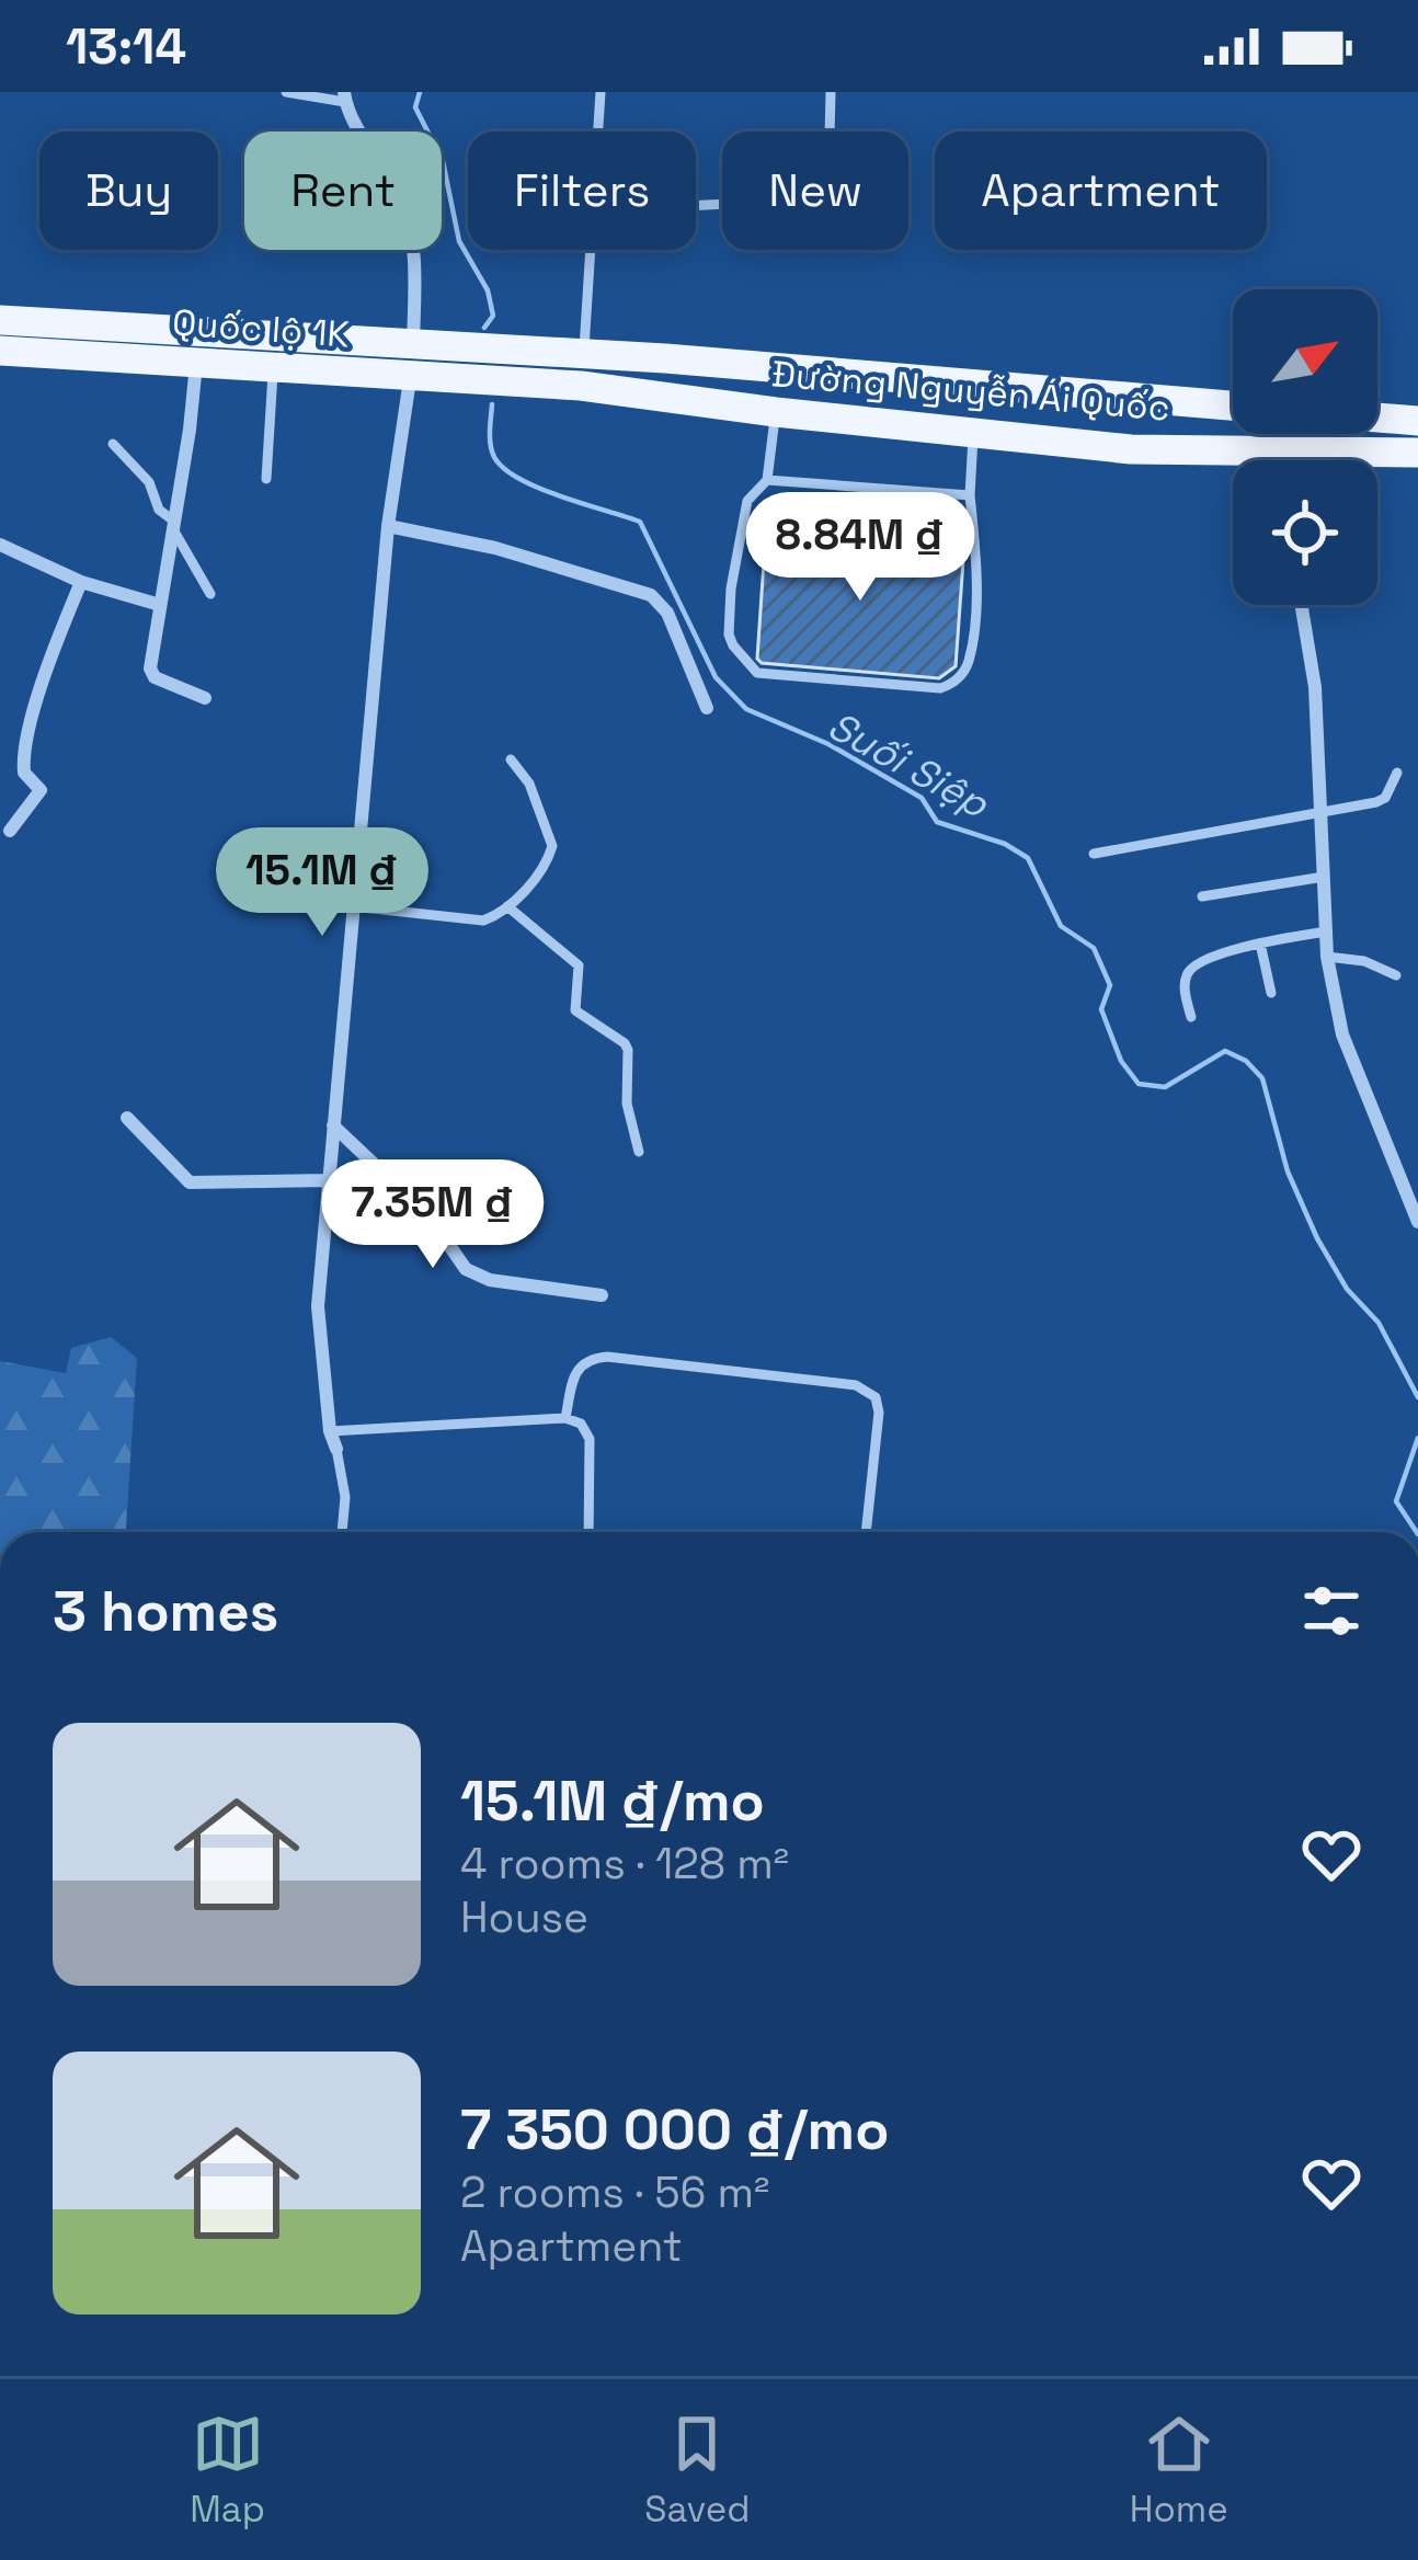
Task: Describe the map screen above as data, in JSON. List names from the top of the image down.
{
  "streets": {
    "main road": ["Quốc lộ 1K", "Đường Nguyễn Ái Quốc"]
  },
  "crossings": [
    ["Quốc lộ 1K", "Đường Nguyễn Ái Quốc"]
  ],
  "water": ["Suối Siệp"],
  "north": "top right",
  "page": {
    "status": "13:14",
    "chip": [
      "Buy",
      "Rent",
      "Filters",
      "New",
      "Apartment"
    ],
    "price": ["8.84M ₫", "15.1M ₫", "7.35M ₫"],
    "heading": "3 homes",
    "list": [
      {
        "name": "15.1M ₫/mo",
        "note": "4 rooms · 128 m² · House"
      },
      {
        "name": "7 350 000 ₫/mo",
        "note": "2 rooms · 56 m² · Apartment"
      }
    ],
    "tabs": ["Map", "Saved", "Home"]
  }
}
